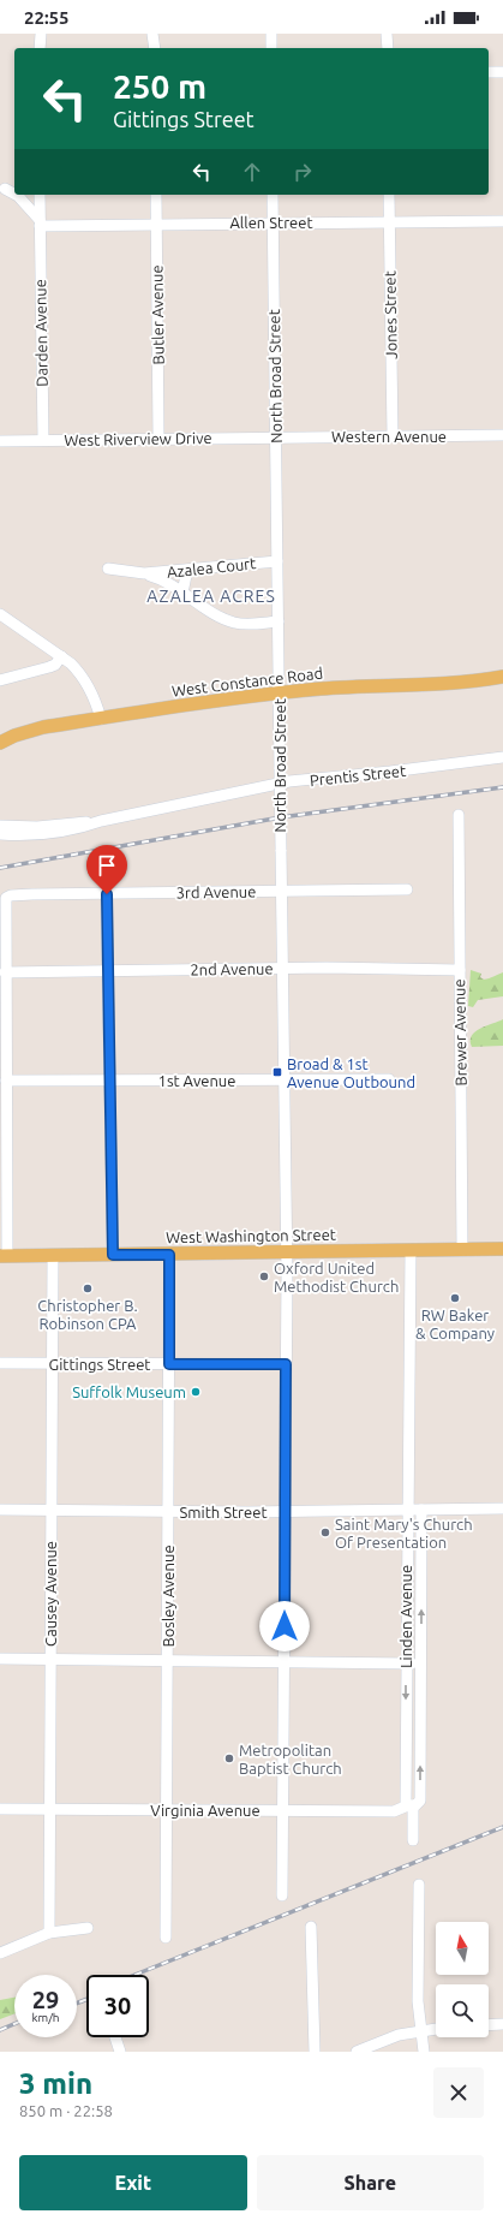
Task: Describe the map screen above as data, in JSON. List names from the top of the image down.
{
  "streets": {
    "main road": ["West Constance Road", "West Washington Street"],
    "street": [
      "Allen Street",
      "Butler Avenue",
      "Jones Street",
      "Darden Avenue",
      "North Broad Street",
      "Western Avenue",
      "West Riverview Drive",
      "Azalea Court",
      "Prentis Street",
      "3rd Avenue",
      "2nd Avenue",
      "Brewer Avenue",
      "1st Avenue",
      "Gittings Street",
      "Smith Street",
      "Causey Avenue",
      "Bosley Avenue",
      "Linden Avenue",
      "Virginia Avenue"
    ]
  },
  "crossings": [
    ["Allen Street", "Butler Avenue"],
    ["Allen Street", "Jones Street"],
    ["Allen Street", "Darden Avenue"],
    ["Allen Street", "North Broad Street"],
    ["Butler Avenue", "West Riverview Drive"],
    ["Jones Street", "Western Avenue"],
    ["Darden Avenue", "West Riverview Drive"],
    ["North Broad Street", "Western Avenue"],
    ["North Broad Street", "West Riverview Drive"],
    ["North Broad Street", "Azalea Court"],
    ["North Broad Street", "West Constance Road"],
    ["North Broad Street", "3rd Avenue"],
    ["North Broad Street", "2nd Avenue"],
    ["North Broad Street", "1st Avenue"],
    ["North Broad Street", "West Washington Street"],
    ["North Broad Street", "Gittings Street"],
    ["North Broad Street", "Smith Street"],
    ["North Broad Street", "Virginia Avenue"],
    ["Western Avenue", "West Riverview Drive"],
    ["2nd Avenue", "Brewer Avenue"],
    ["Brewer Avenue", "West Washington Street"],
    ["West Washington Street", "Causey Avenue"],
    ["West Washington Street", "Bosley Avenue"],
    ["West Washington Street", "Linden Avenue"],
    ["Gittings Street", "Causey Avenue"],
    ["Gittings Street", "Bosley Avenue"],
    ["Smith Street", "Causey Avenue"],
    ["Smith Street", "Bosley Avenue"],
    ["Smith Street", "Linden Avenue"],
    ["Causey Avenue", "Virginia Avenue"],
    ["Bosley Avenue", "Virginia Avenue"],
    ["Linden Avenue", "Virginia Avenue"]
  ],
  "districts": ["AZALEA ACRES"],
  "places": {
    "transit": ["Broad & 1st Avenue Outbound"],
    "other": [
      "Oxford United Methodist Church",
      "Christopher B. Robinson CPA",
      "RW Baker & Company",
      "Suffolk Museum",
      "Saint Mary's Church Of Presentation",
      "Metropolitan Baptist Church"
    ]
  },
  "north": "top",
  "page": {
    "status": "22:55",
    "turn": ["250 m", "Gittings Street"],
    "speed": "29 km/h",
    "limit": "30",
    "heading": ["3 min", "850 m · 22:58"],
    "buttons": ["Exit", "Share"]
  }
}
